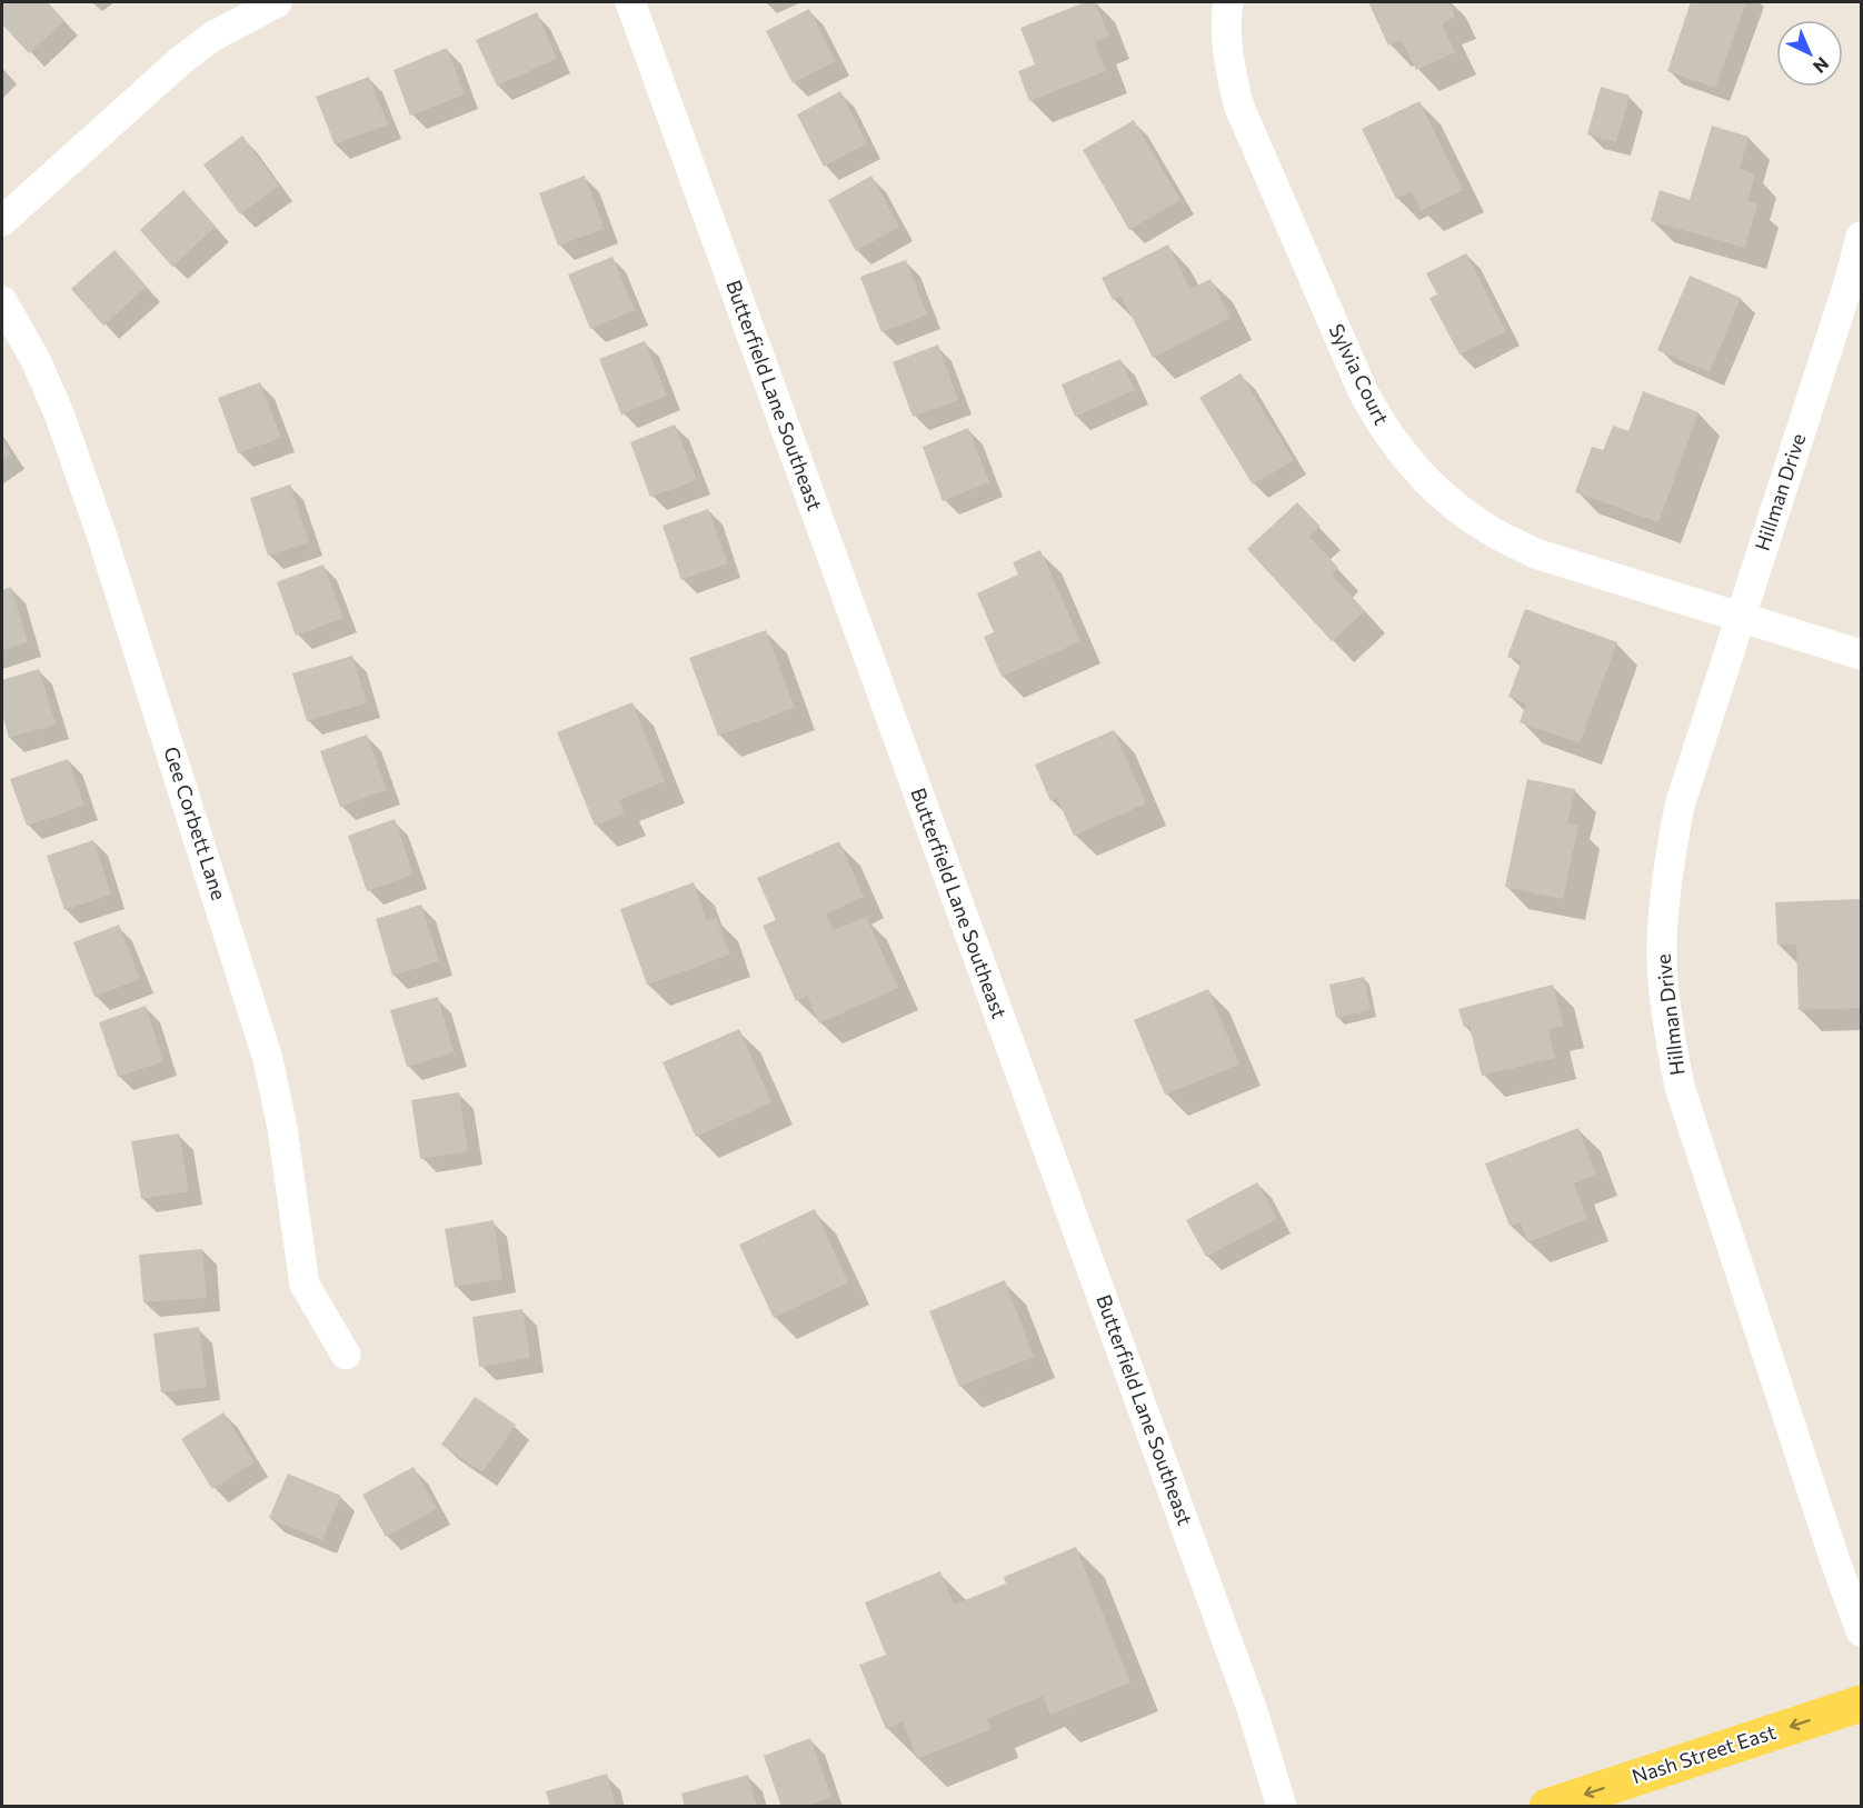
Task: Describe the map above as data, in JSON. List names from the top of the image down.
{
  "streets": {
    "main road": ["Nash Street East"],
    "street": [
      "Sylvia Court",
      "Butterfield Lane Southeast",
      "Hillman Drive",
      "Gee Corbett Lane"
    ]
  },
  "crossings": [
    ["Sylvia Court", "Hillman Drive"]
  ],
  "one_way": ["Nash Street East"],
  "north": "bottom right"
}
